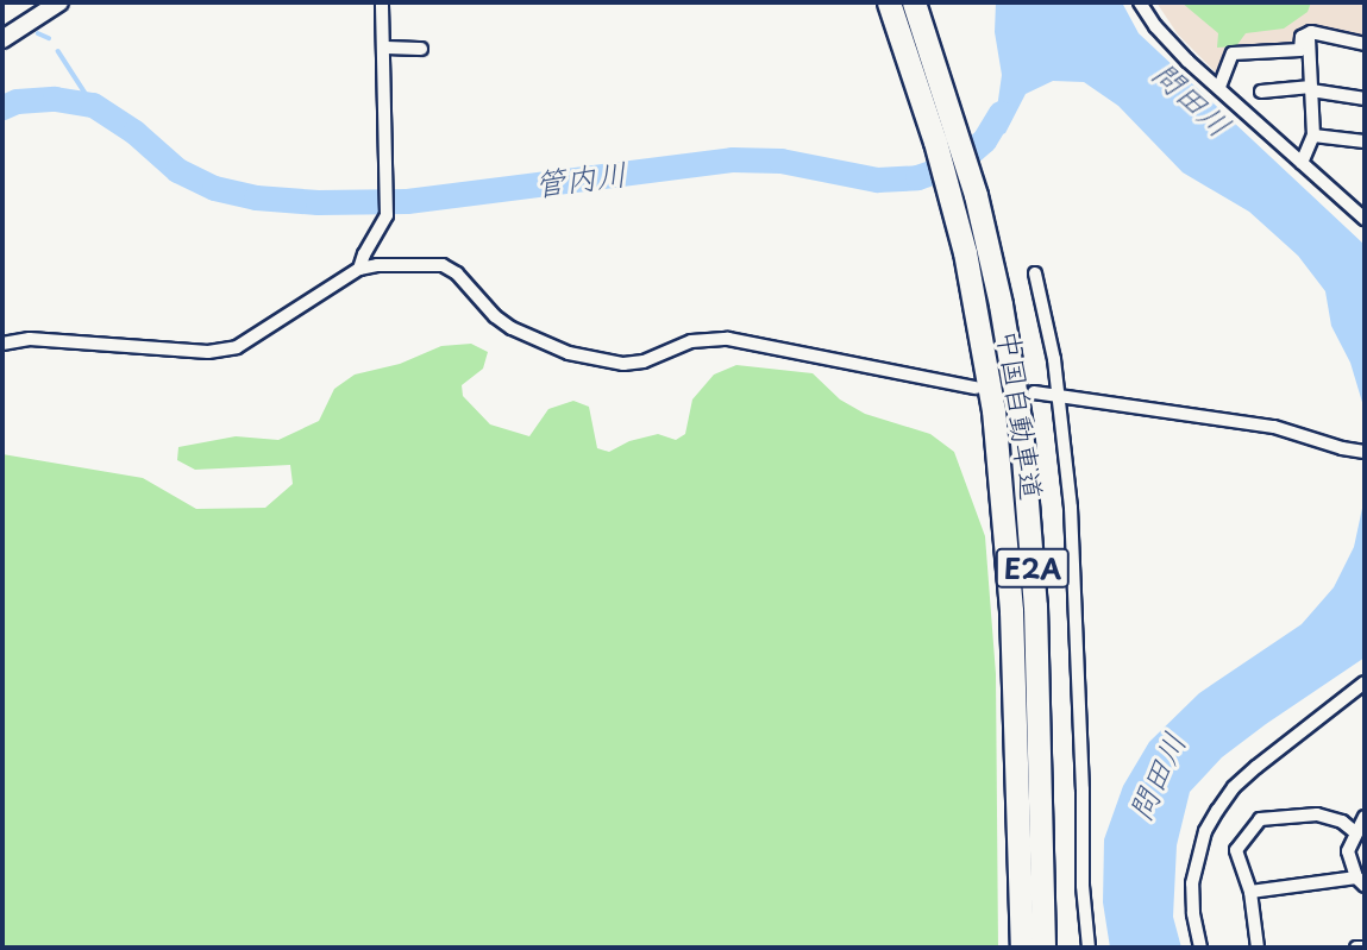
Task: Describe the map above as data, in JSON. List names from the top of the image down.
{
  "streets": {
    "highway": ["中国自動車道", "E2A"]
  },
  "water": ["問田川", "管内川"]
}
